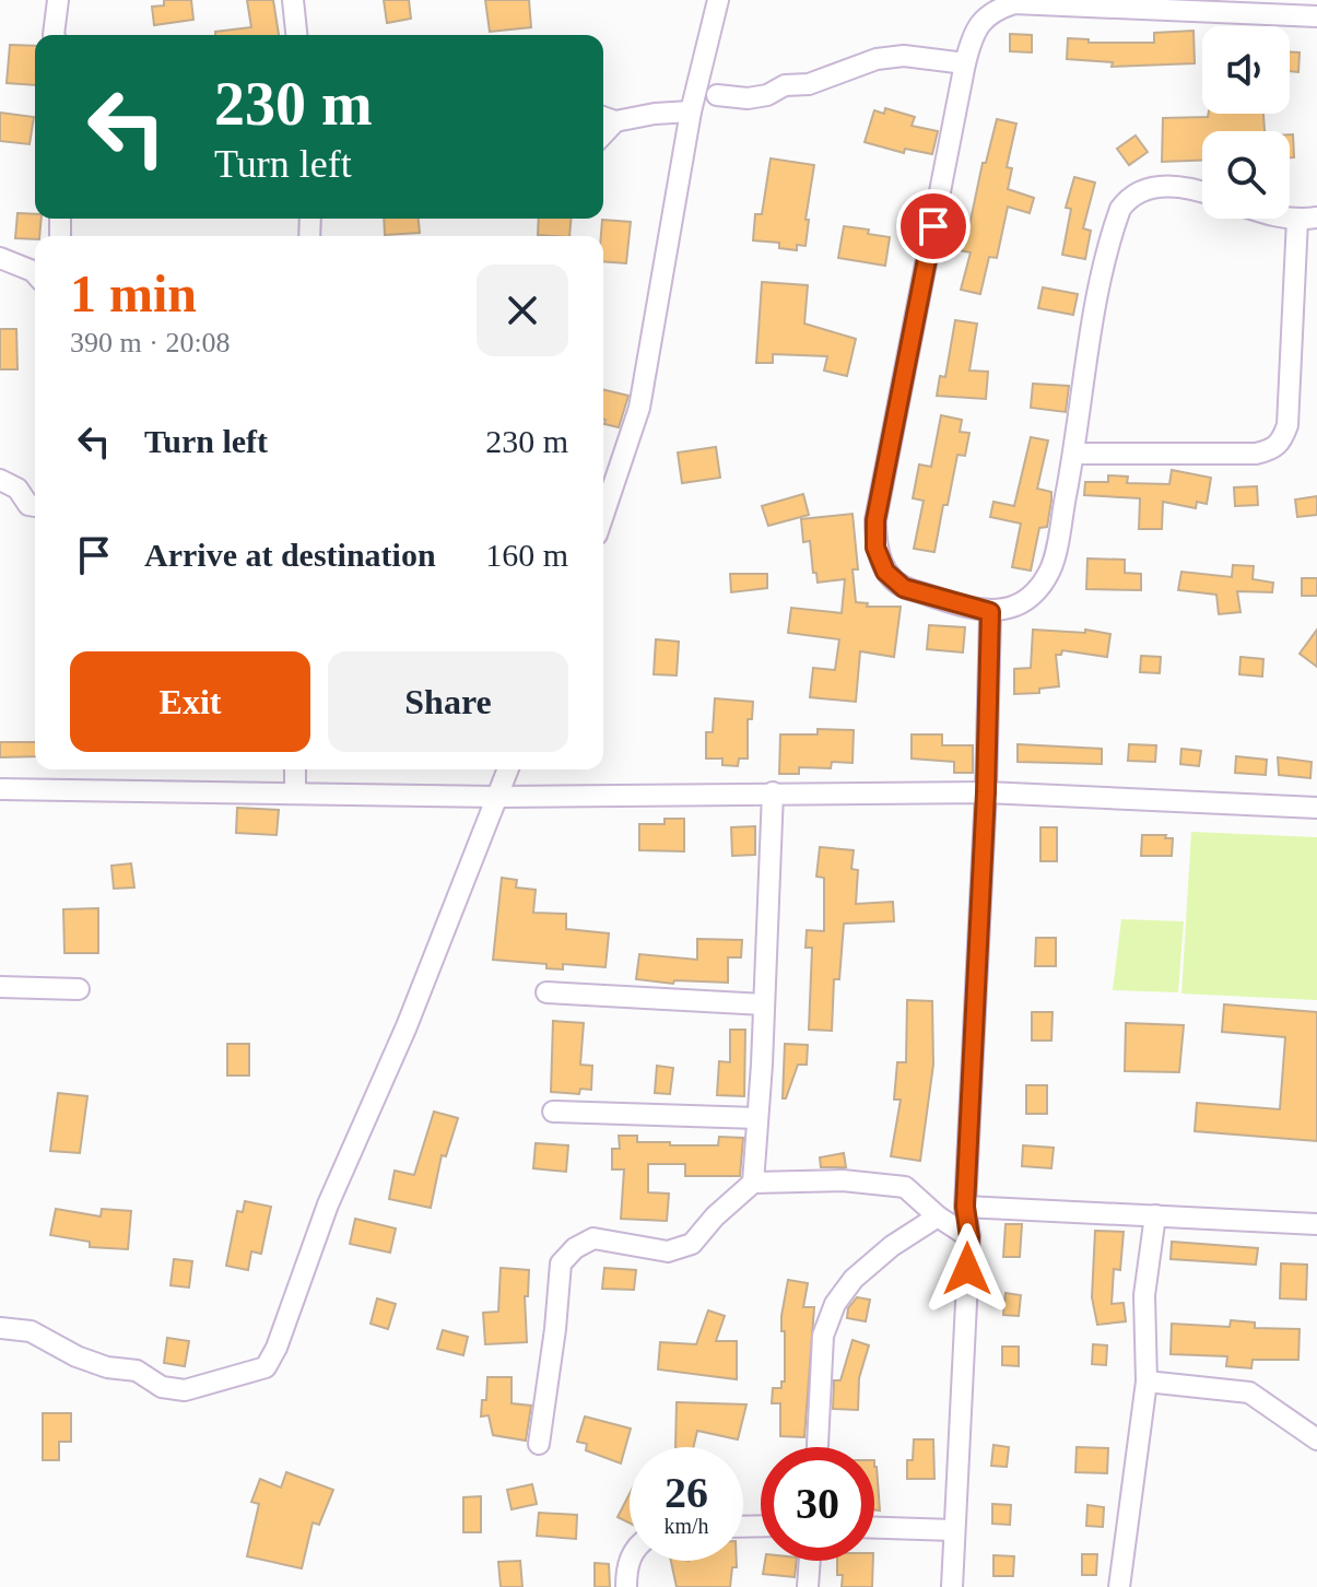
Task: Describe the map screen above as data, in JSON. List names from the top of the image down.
{
  "page": {
    "turn": ["230 m", "Turn left"],
    "heading": ["1 min", "390 m · 20:08"],
    "list": [
      {
        "name": "Turn left",
        "value": "230 m"
      },
      {
        "name": "Arrive at destination",
        "value": "160 m"
      }
    ],
    "buttons": ["Exit", "Share"],
    "speed": "26 km/h",
    "limit": "30"
  }
}
